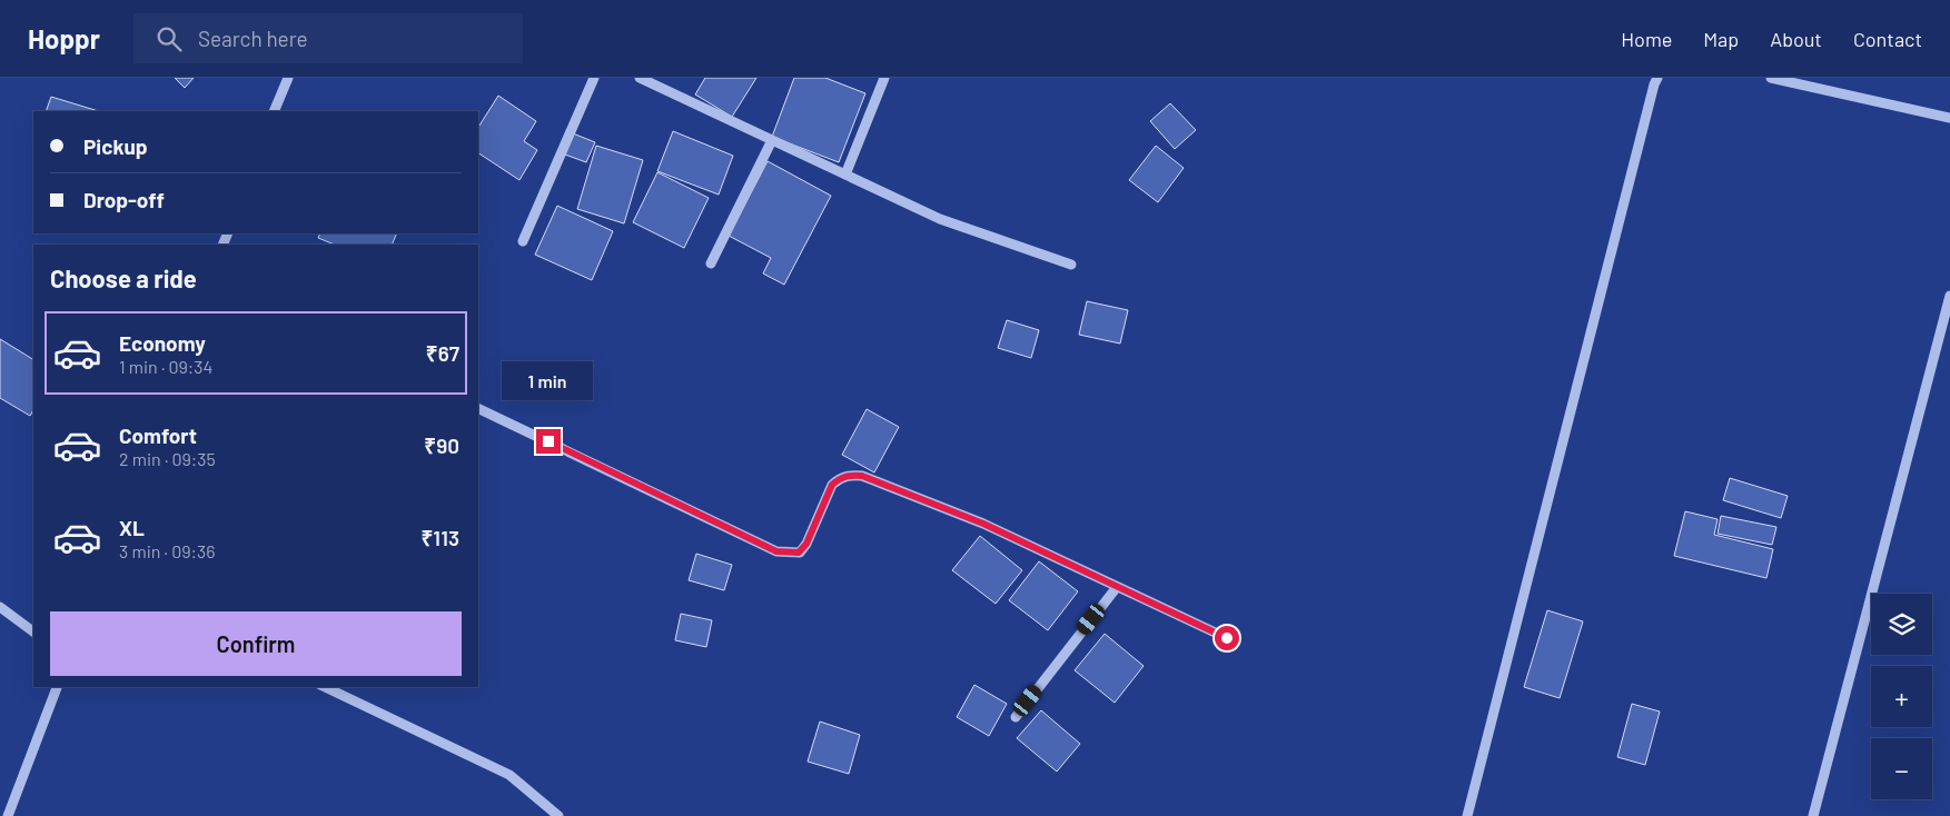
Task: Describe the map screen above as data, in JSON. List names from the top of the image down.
{
  "page": {
    "header": "Hoppr",
    "search": "Search here",
    "nav": [
      "Home",
      "Map",
      "About",
      "Contact"
    ],
    "banner": ["Pickup", "Drop-off"],
    "heading": "Choose a ride",
    "list": [
      {
        "name": "Economy",
        "note": "1 min · 09:34",
        "value": "₹67"
      },
      {
        "name": "Comfort",
        "note": "2 min · 09:35",
        "value": "₹90"
      },
      {
        "name": "XL",
        "note": "3 min · 09:36",
        "value": "₹113"
      }
    ],
    "bubble": "1 min",
    "map_buttons": ["+", "−"],
    "buttons": "Confirm"
  }
}
